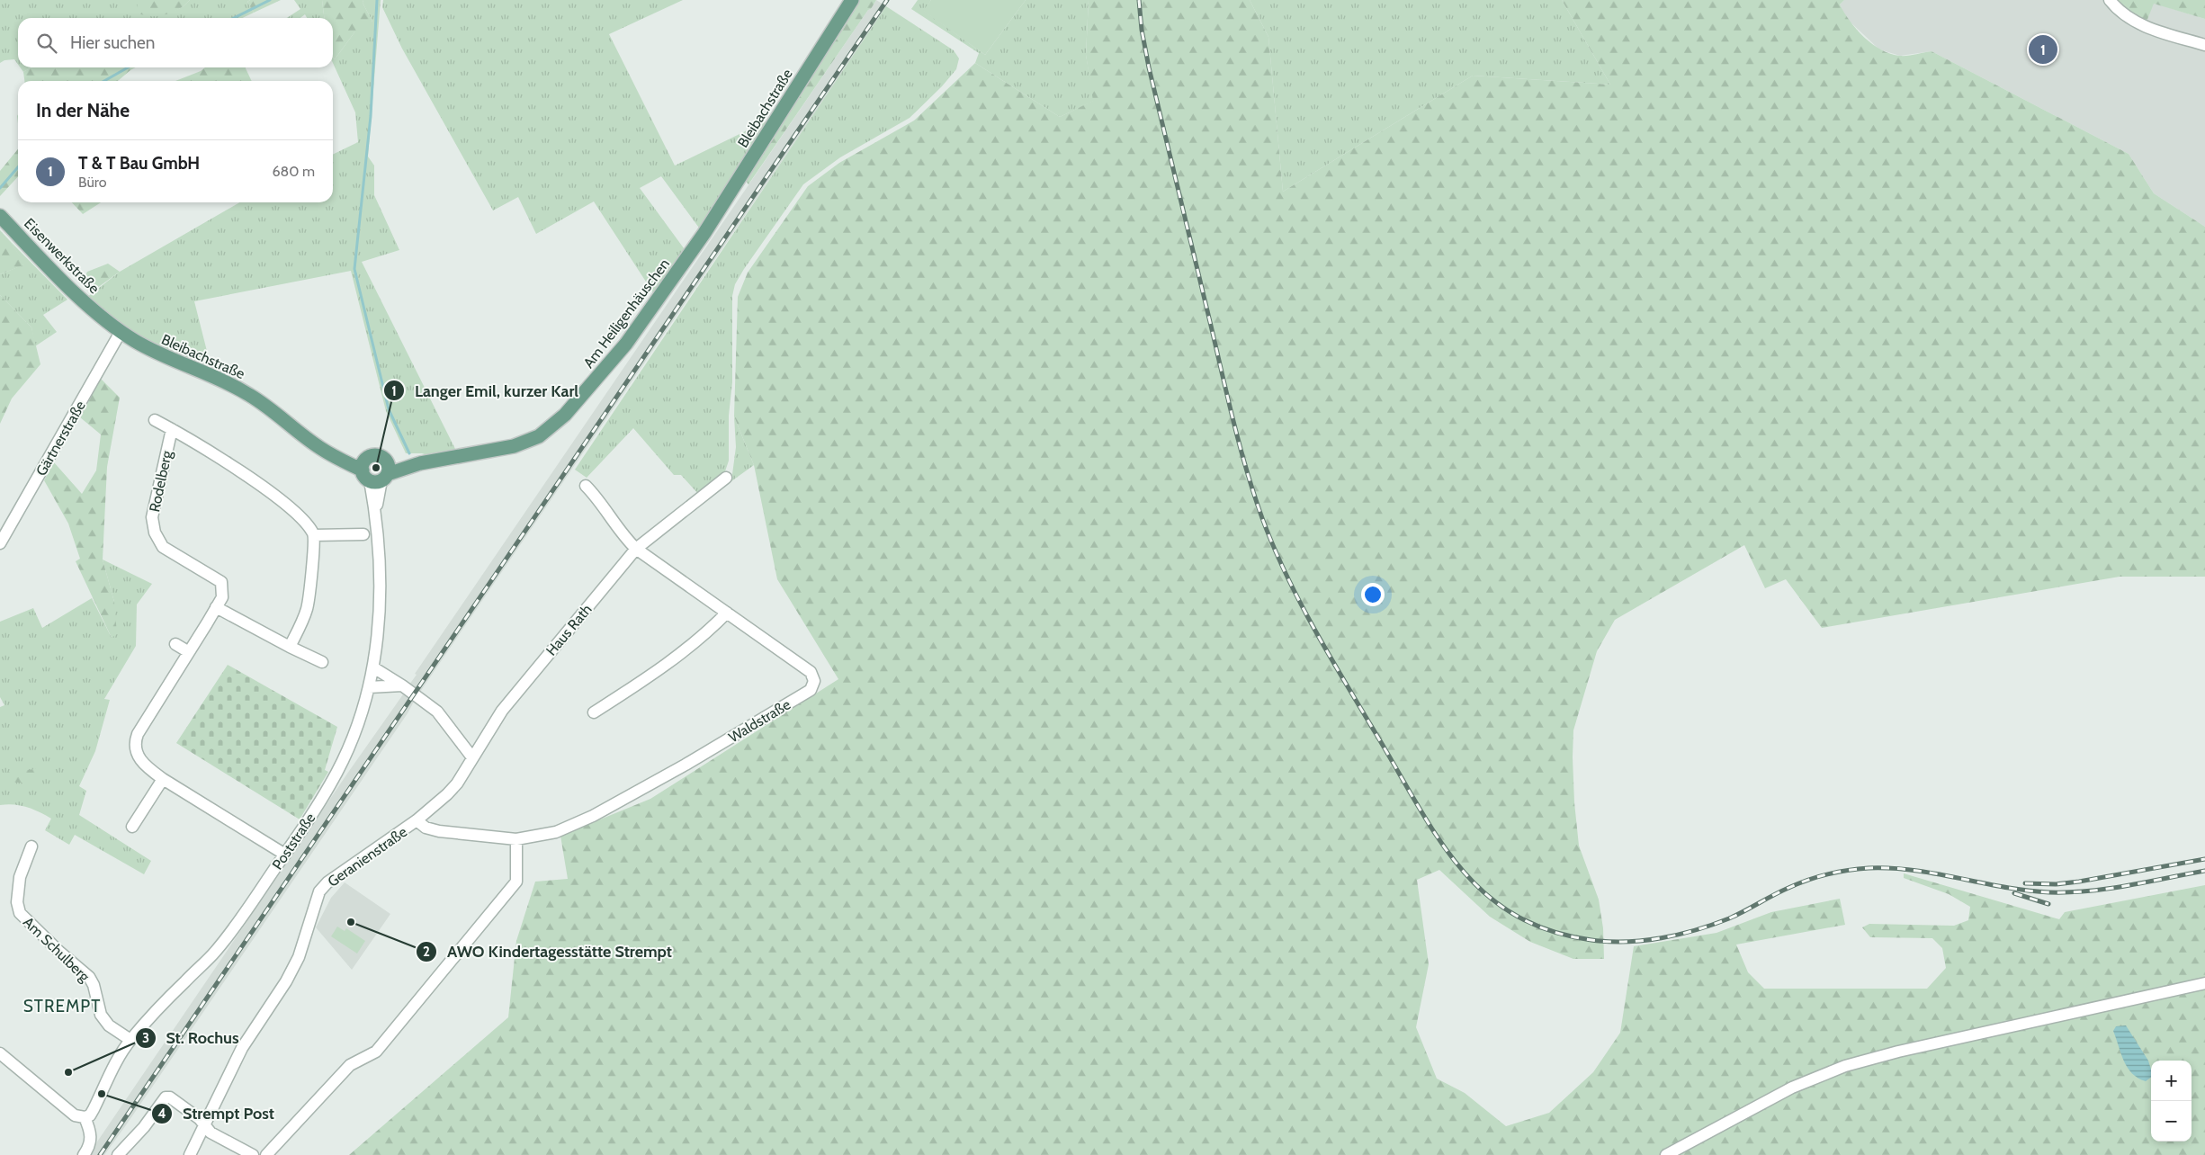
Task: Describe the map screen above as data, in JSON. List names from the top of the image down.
{
  "streets": {
    "main road": ["Bleibachstraße", "Eisenwerkstraße", "Am Heiligenhäuschen"],
    "street": [
      "Gärtnerstraße",
      "Rodelberg",
      "Haus Rath",
      "Waldstraße",
      "Poststraße",
      "Geranienstraße",
      "Am Schulberg"
    ]
  },
  "crossings": [
    ["Bleibachstraße", "Eisenwerkstraße"],
    ["Bleibachstraße", "Am Heiligenhäuschen"],
    ["Bleibachstraße", "Gärtnerstraße"],
    ["Bleibachstraße", "Poststraße"],
    ["Am Heiligenhäuschen", "Poststraße"],
    ["Rodelberg", "Poststraße"],
    ["Haus Rath", "Waldstraße"],
    ["Haus Rath", "Geranienstraße"],
    ["Waldstraße", "Geranienstraße"],
    ["Poststraße", "Am Schulberg"]
  ],
  "districts": ["STREMPT"],
  "places": [
    "Langer Emil, kurzer Karl",
    "AWO Kindertagesstätte Strempt",
    "St. Rochus",
    "Strempt Post"
  ],
  "page": {
    "search": "Hier suchen",
    "pins": "1",
    "heading": "In der Nähe",
    "list": [
      {
        "mark": "1",
        "name": "T & T Bau GmbH",
        "note": "Büro",
        "value": "680 m"
      }
    ],
    "map_buttons": ["+", "−"]
  }
}
